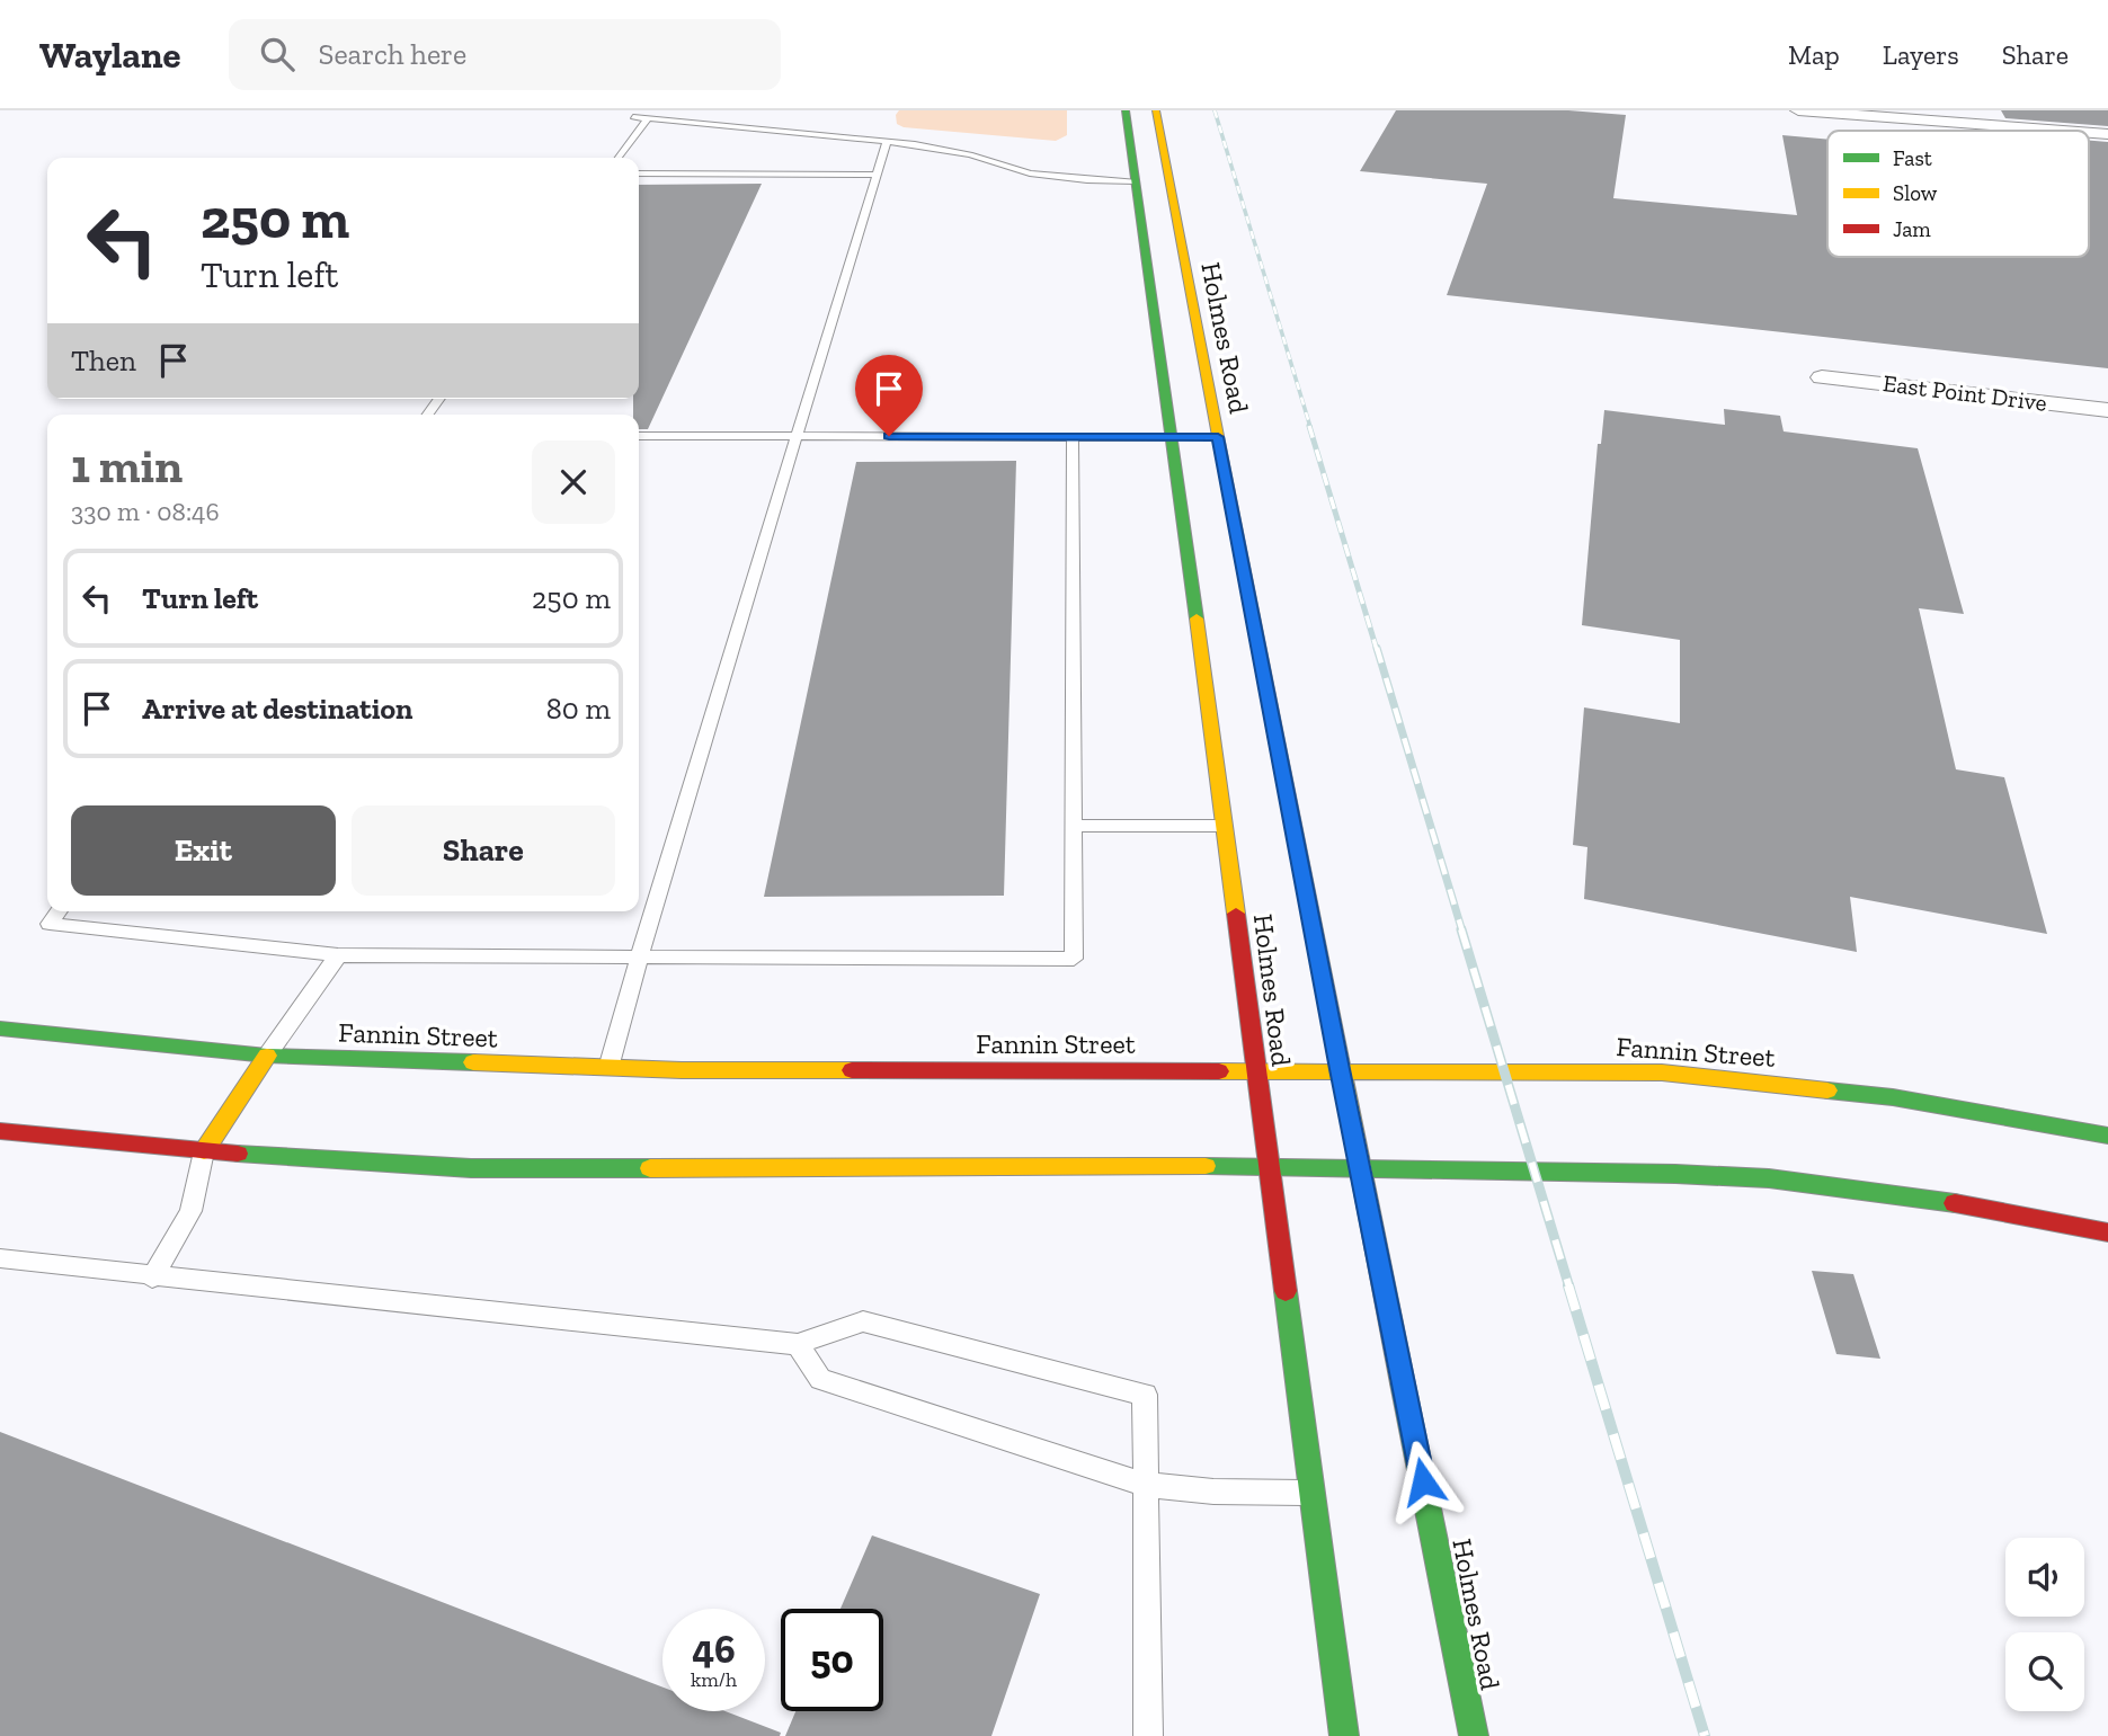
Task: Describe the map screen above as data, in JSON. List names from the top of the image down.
{
  "streets": {
    "main road": ["Holmes Road", "Fannin Street"],
    "street": ["East Point Drive"]
  },
  "crossings": [
    ["Holmes Road", "Fannin Street"]
  ],
  "legend": ["Fast", "Slow", "Jam"],
  "page": {
    "header": "Waylane",
    "search": "Search here",
    "nav": ["Map", "Layers", "Share"],
    "turn": ["250 m", "Turn left"],
    "then": "Then",
    "heading": ["1 min", "330 m · 08:46"],
    "list": [
      {
        "name": "Turn left",
        "value": "250 m"
      },
      {
        "name": "Arrive at destination",
        "value": "80 m"
      }
    ],
    "buttons": ["Exit", "Share"],
    "speed": "46 km/h",
    "limit": "50"
  }
}
